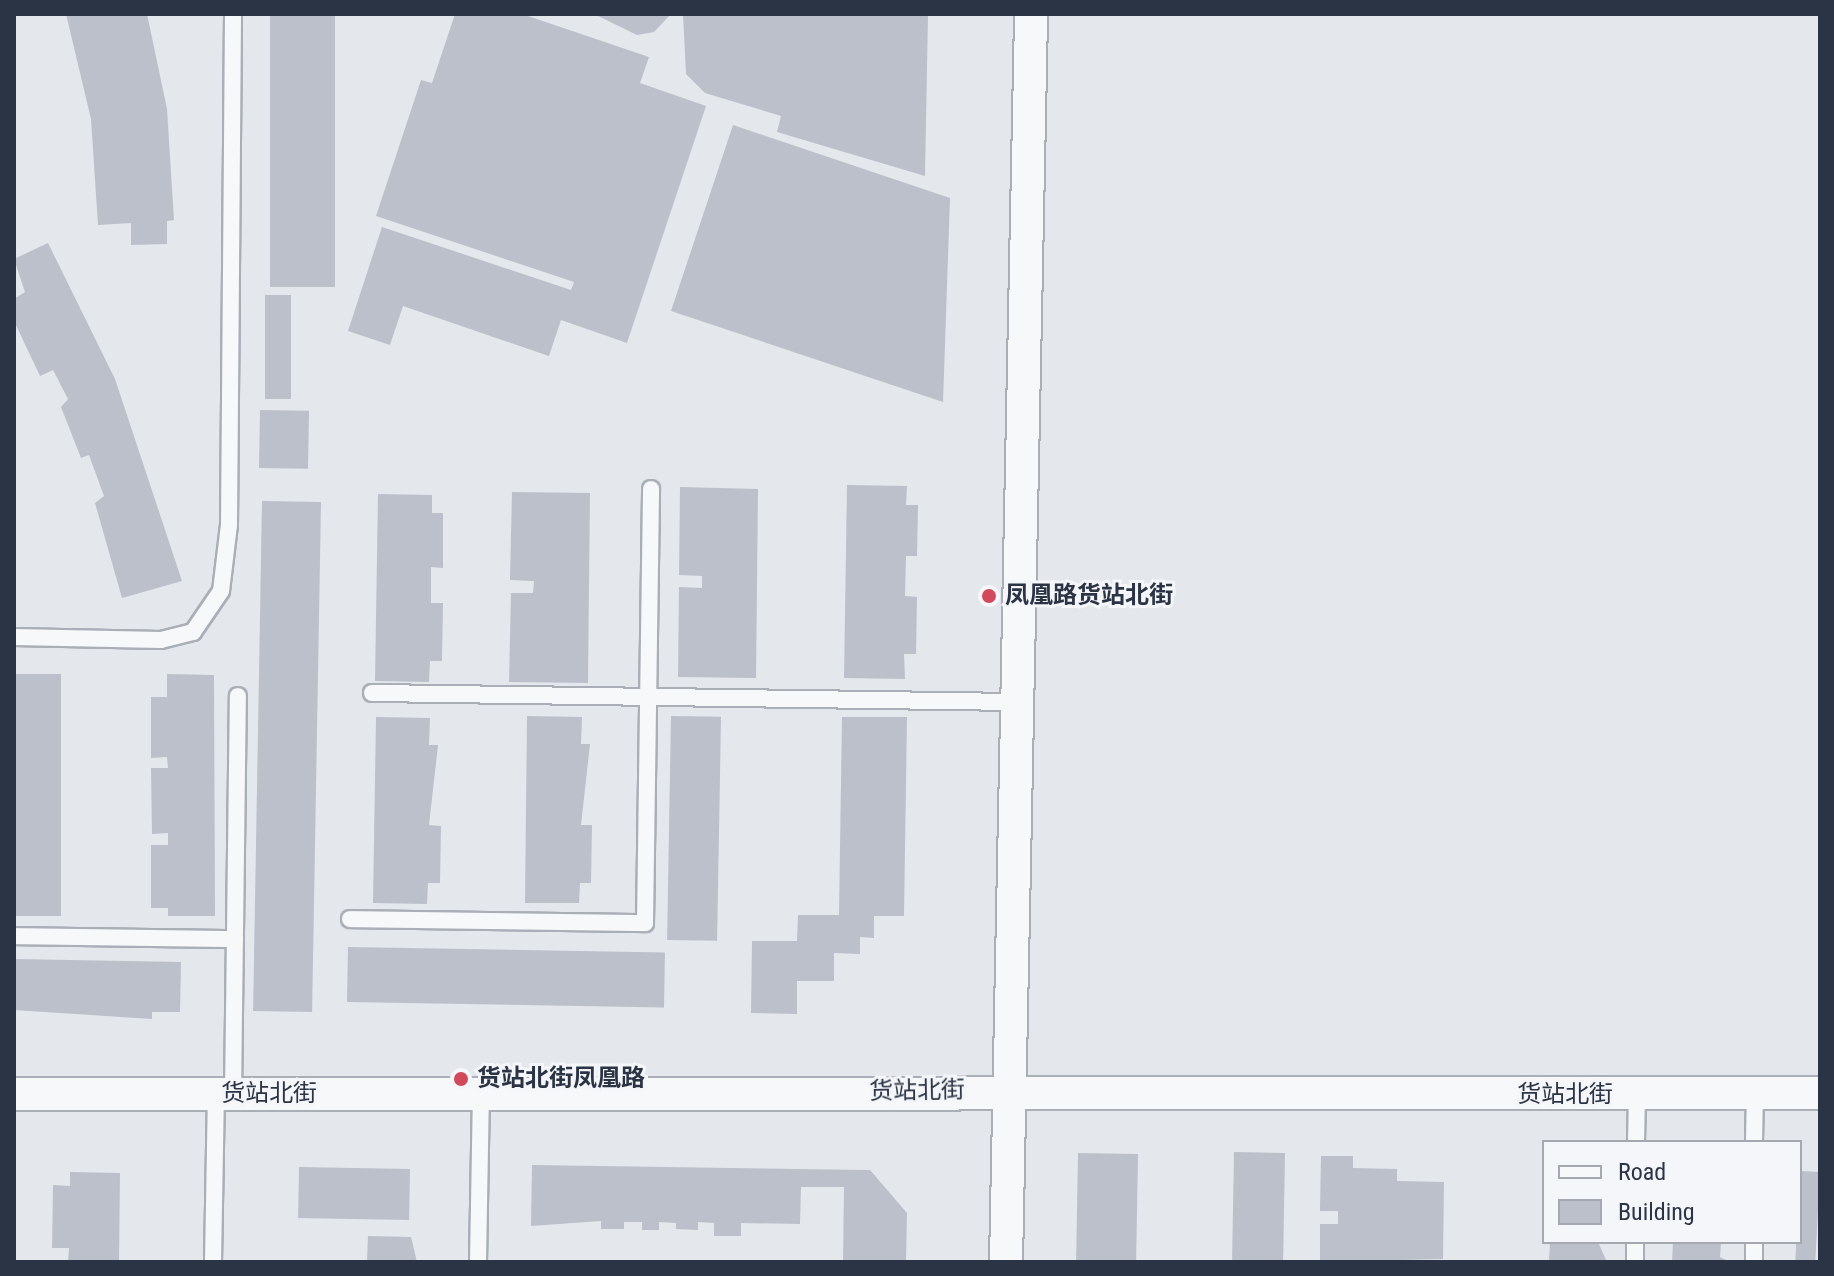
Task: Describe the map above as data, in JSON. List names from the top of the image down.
{
  "streets": {
    "street": ["货站北街"]
  },
  "places": ["凤凰路货站北街", "货站北街凤凰路"],
  "legend": ["Road", "Building"]
}
